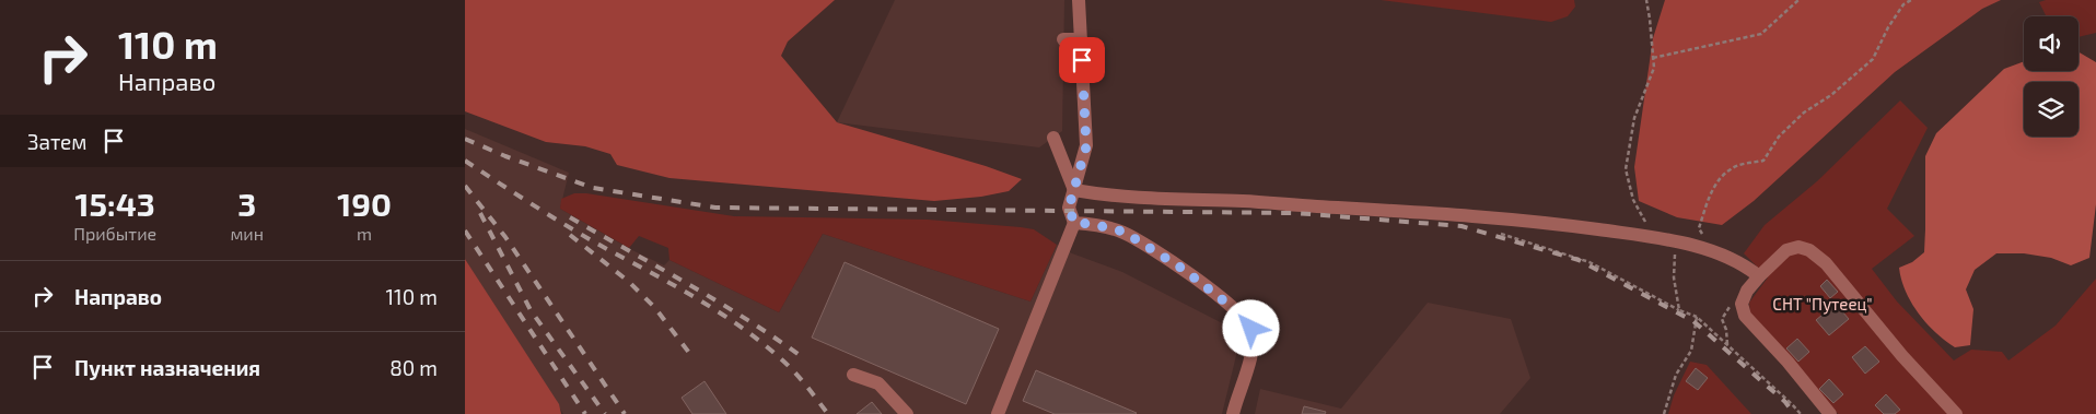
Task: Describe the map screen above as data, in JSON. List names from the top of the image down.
{
  "parks": ["СНТ \"Путеец\""],
  "page": {
    "turn": ["110 m", "Направо"],
    "then": "Затем",
    "eta": [
      "15:43",
      "Прибытие",
      "3",
      "мин",
      "190",
      "m"
    ],
    "list": [
      {
        "name": "Направо",
        "value": "110 m"
      },
      {
        "name": "Пункт назначения",
        "value": "80 m"
      }
    ]
  }
}
